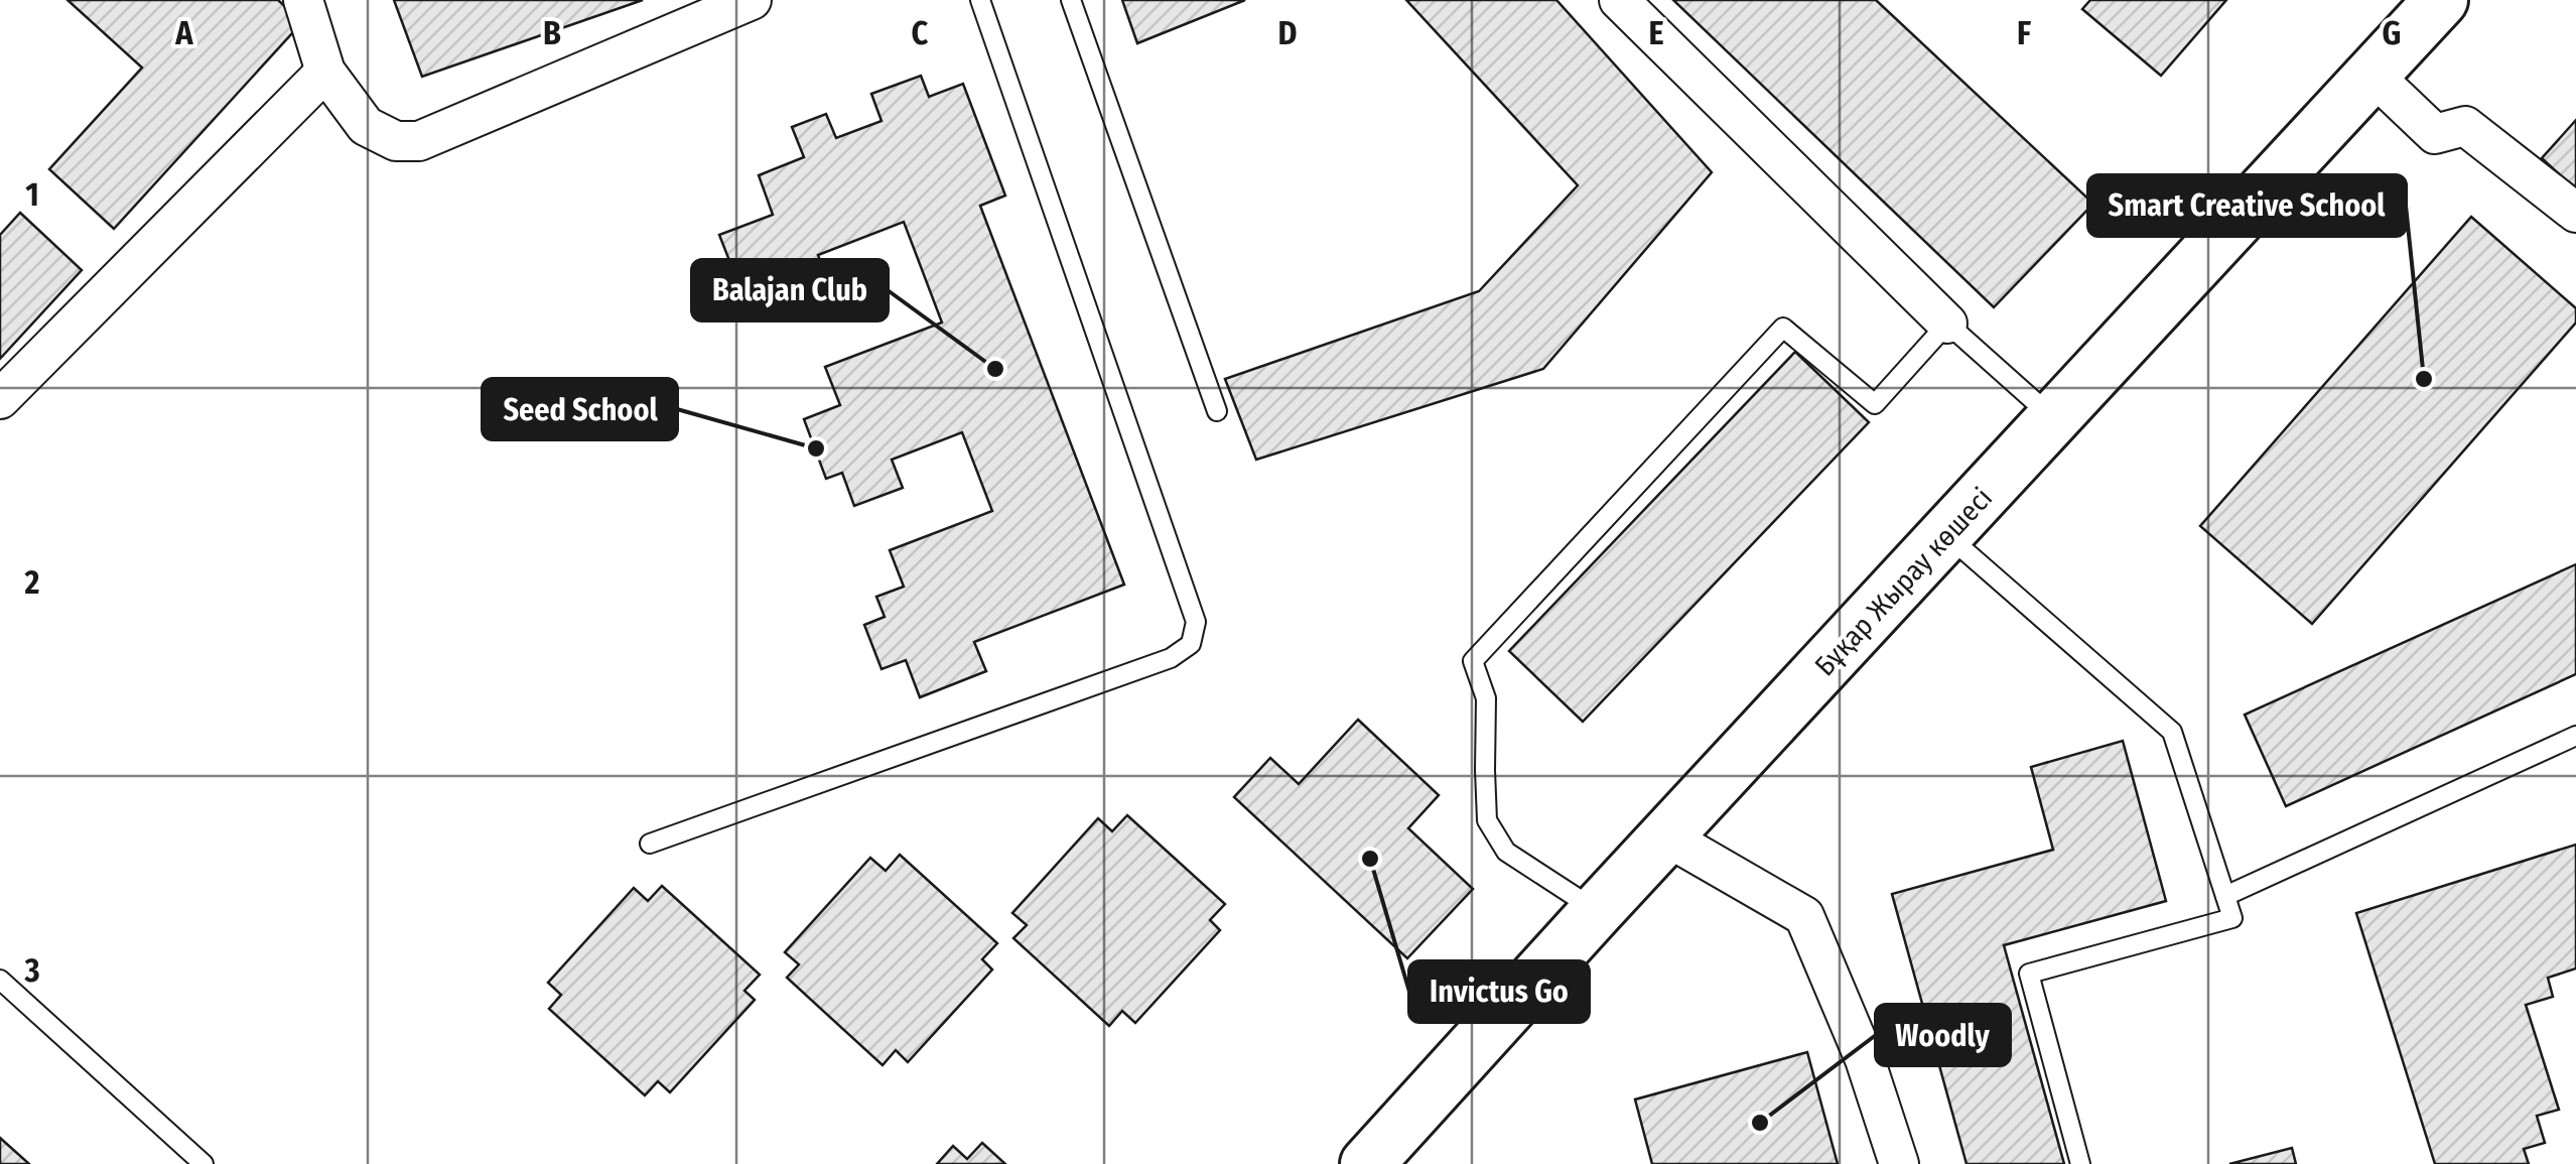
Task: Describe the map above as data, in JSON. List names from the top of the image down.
{
  "streets": {
    "street": ["Бұқар Жырау көшесі"]
  },
  "places": [
    "Balajan Club",
    "Smart Creative School",
    "Seed School",
    "Invictus Go",
    "Woodly"
  ],
  "grid": {
    "columns": [
      "A",
      "B",
      "C",
      "D",
      "E",
      "F",
      "G"
    ],
    "rows": ["1", "2", "3"]
  }
}
